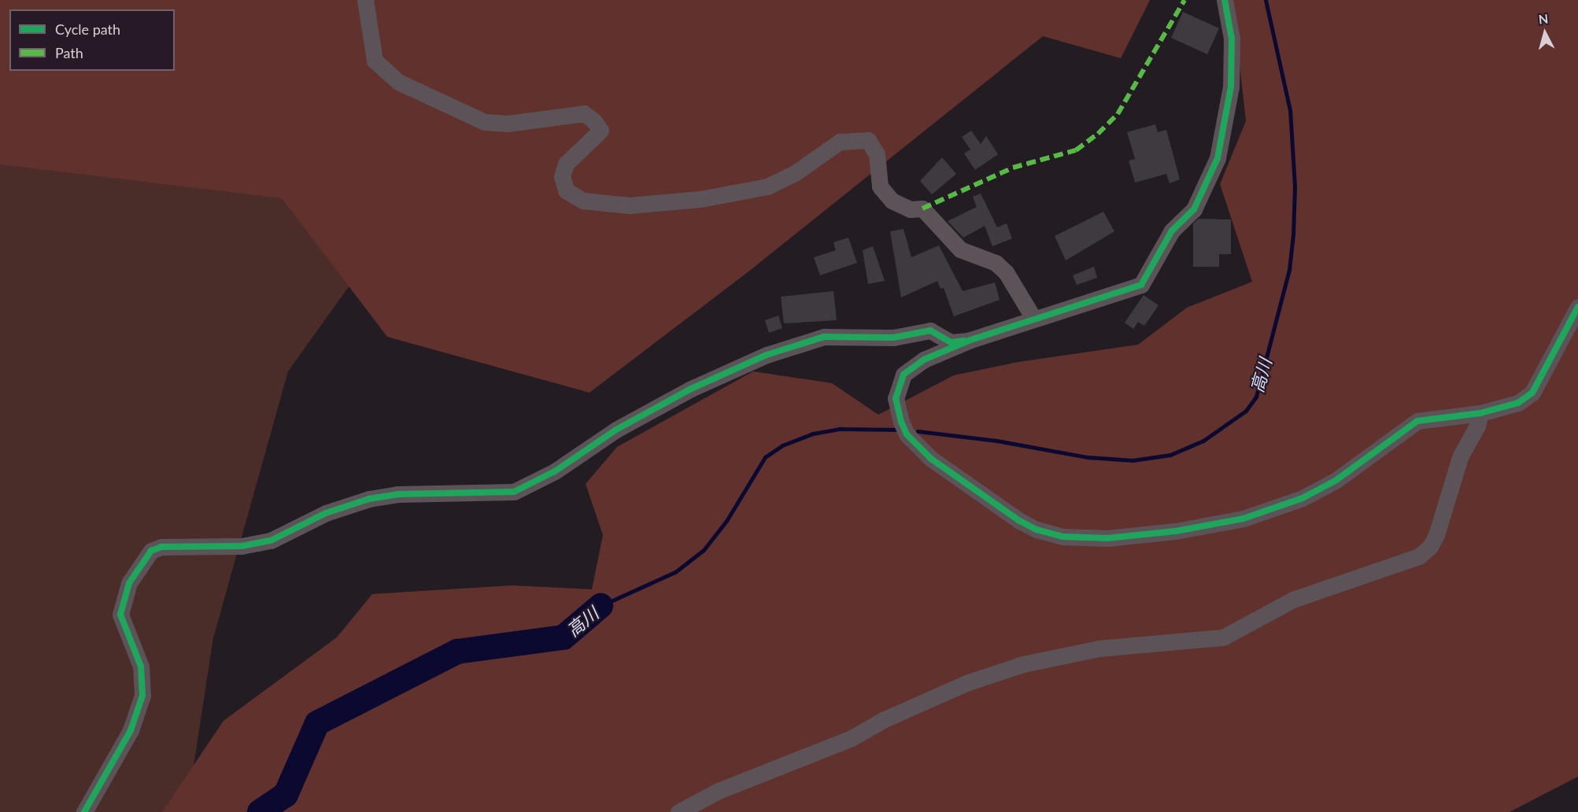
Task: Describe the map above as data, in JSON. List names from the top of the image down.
{
  "water": ["高川"],
  "legend": ["Cycle path", "Path"],
  "north": "top"
}
